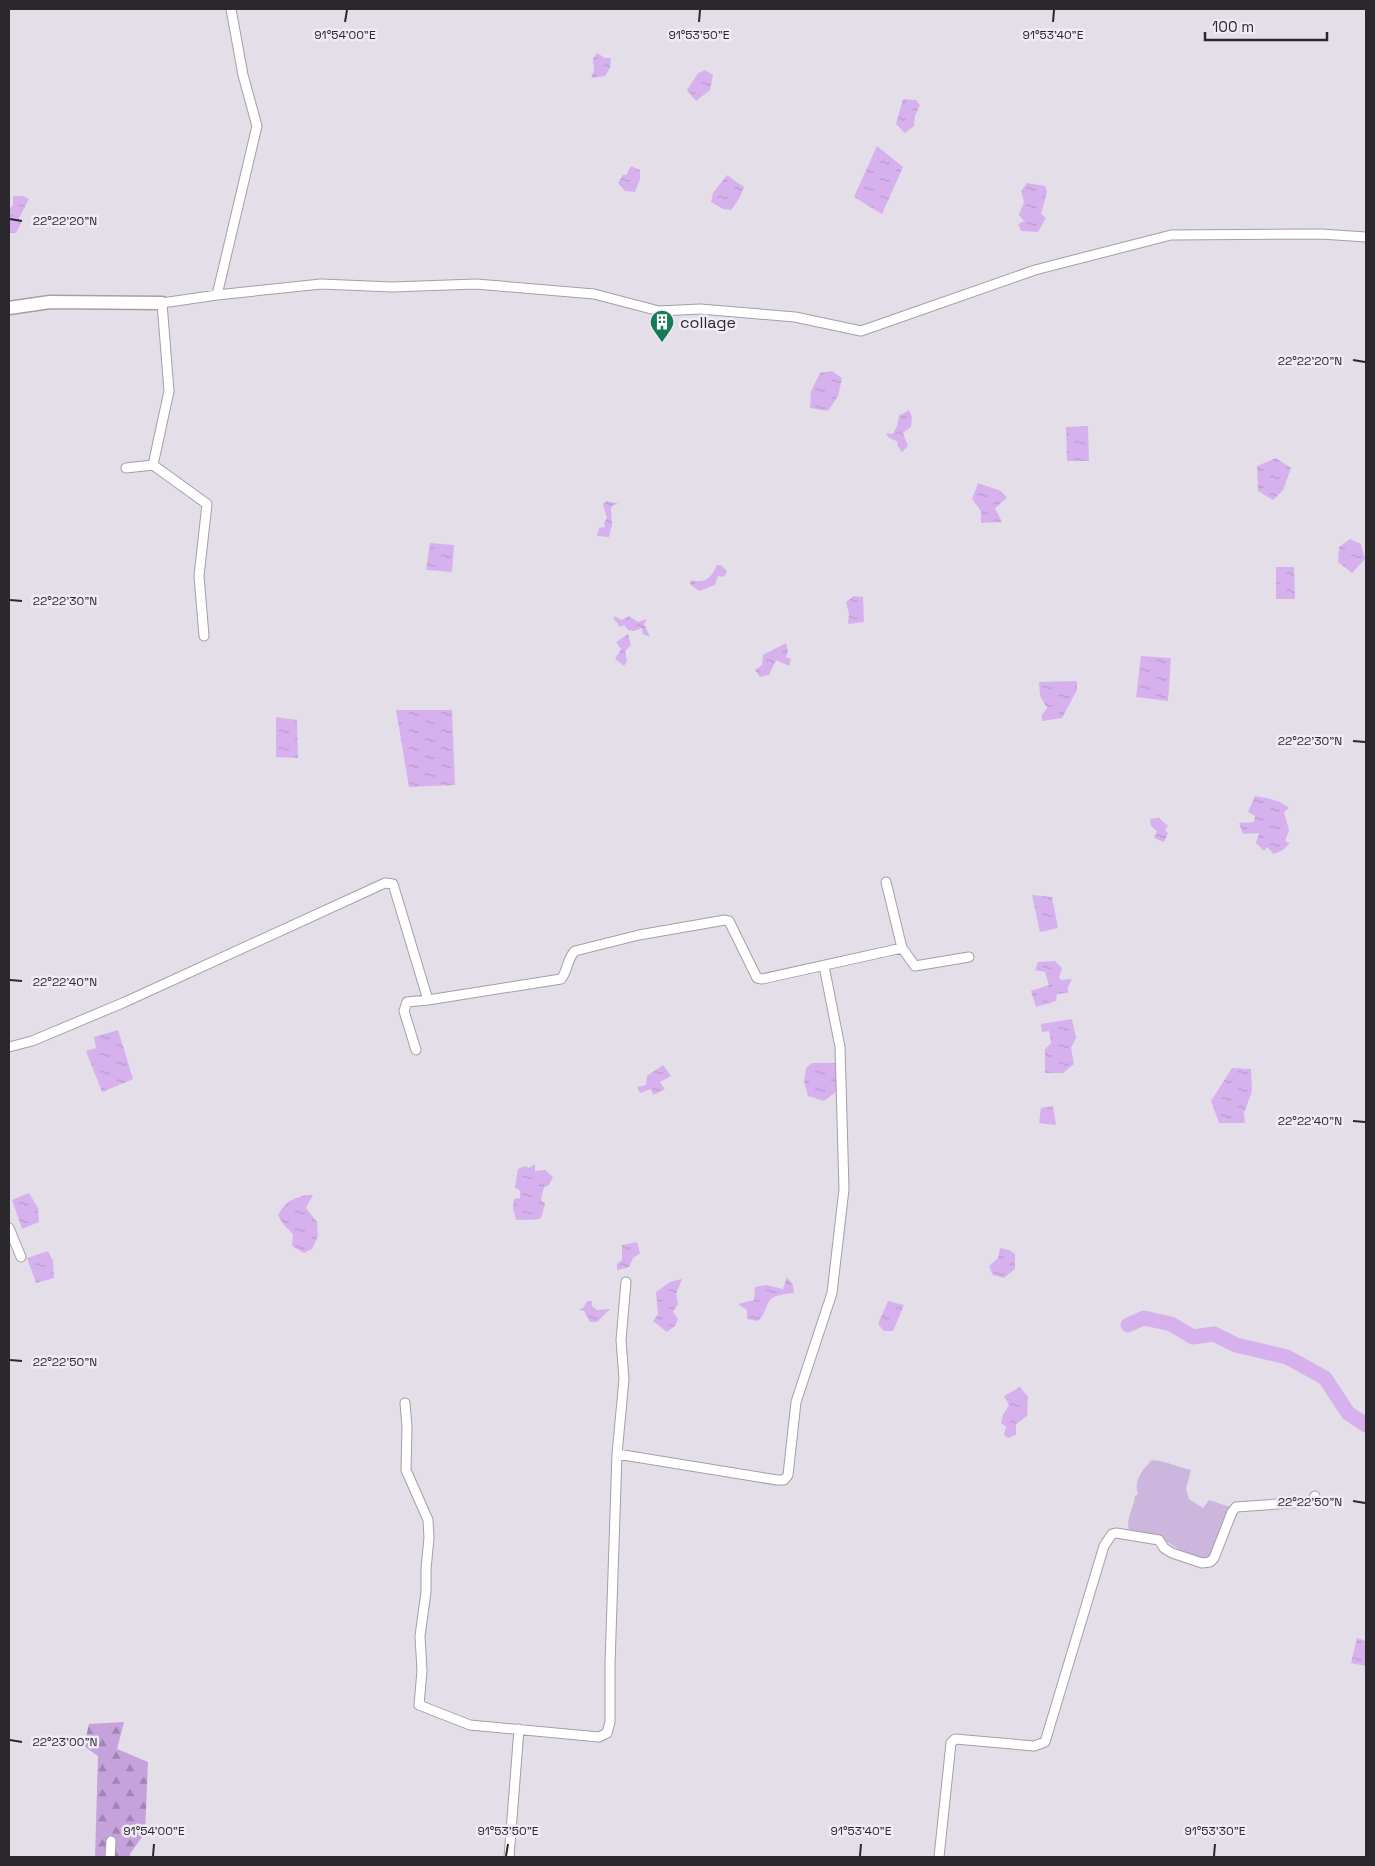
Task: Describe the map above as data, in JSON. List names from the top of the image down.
{
  "places": {
    "building": ["collage"]
  },
  "scale_bar": "100 m",
  "coordinates": [
    "91°54'00\"E",
    "91°53'50\"E",
    "91°53'40\"E",
    "22°22'20\"N",
    "22°22'30\"N",
    "22°22'40\"N",
    "22°22'50\"N",
    "22°23'00\"N",
    "91°53'30\"E"
  ]
}
